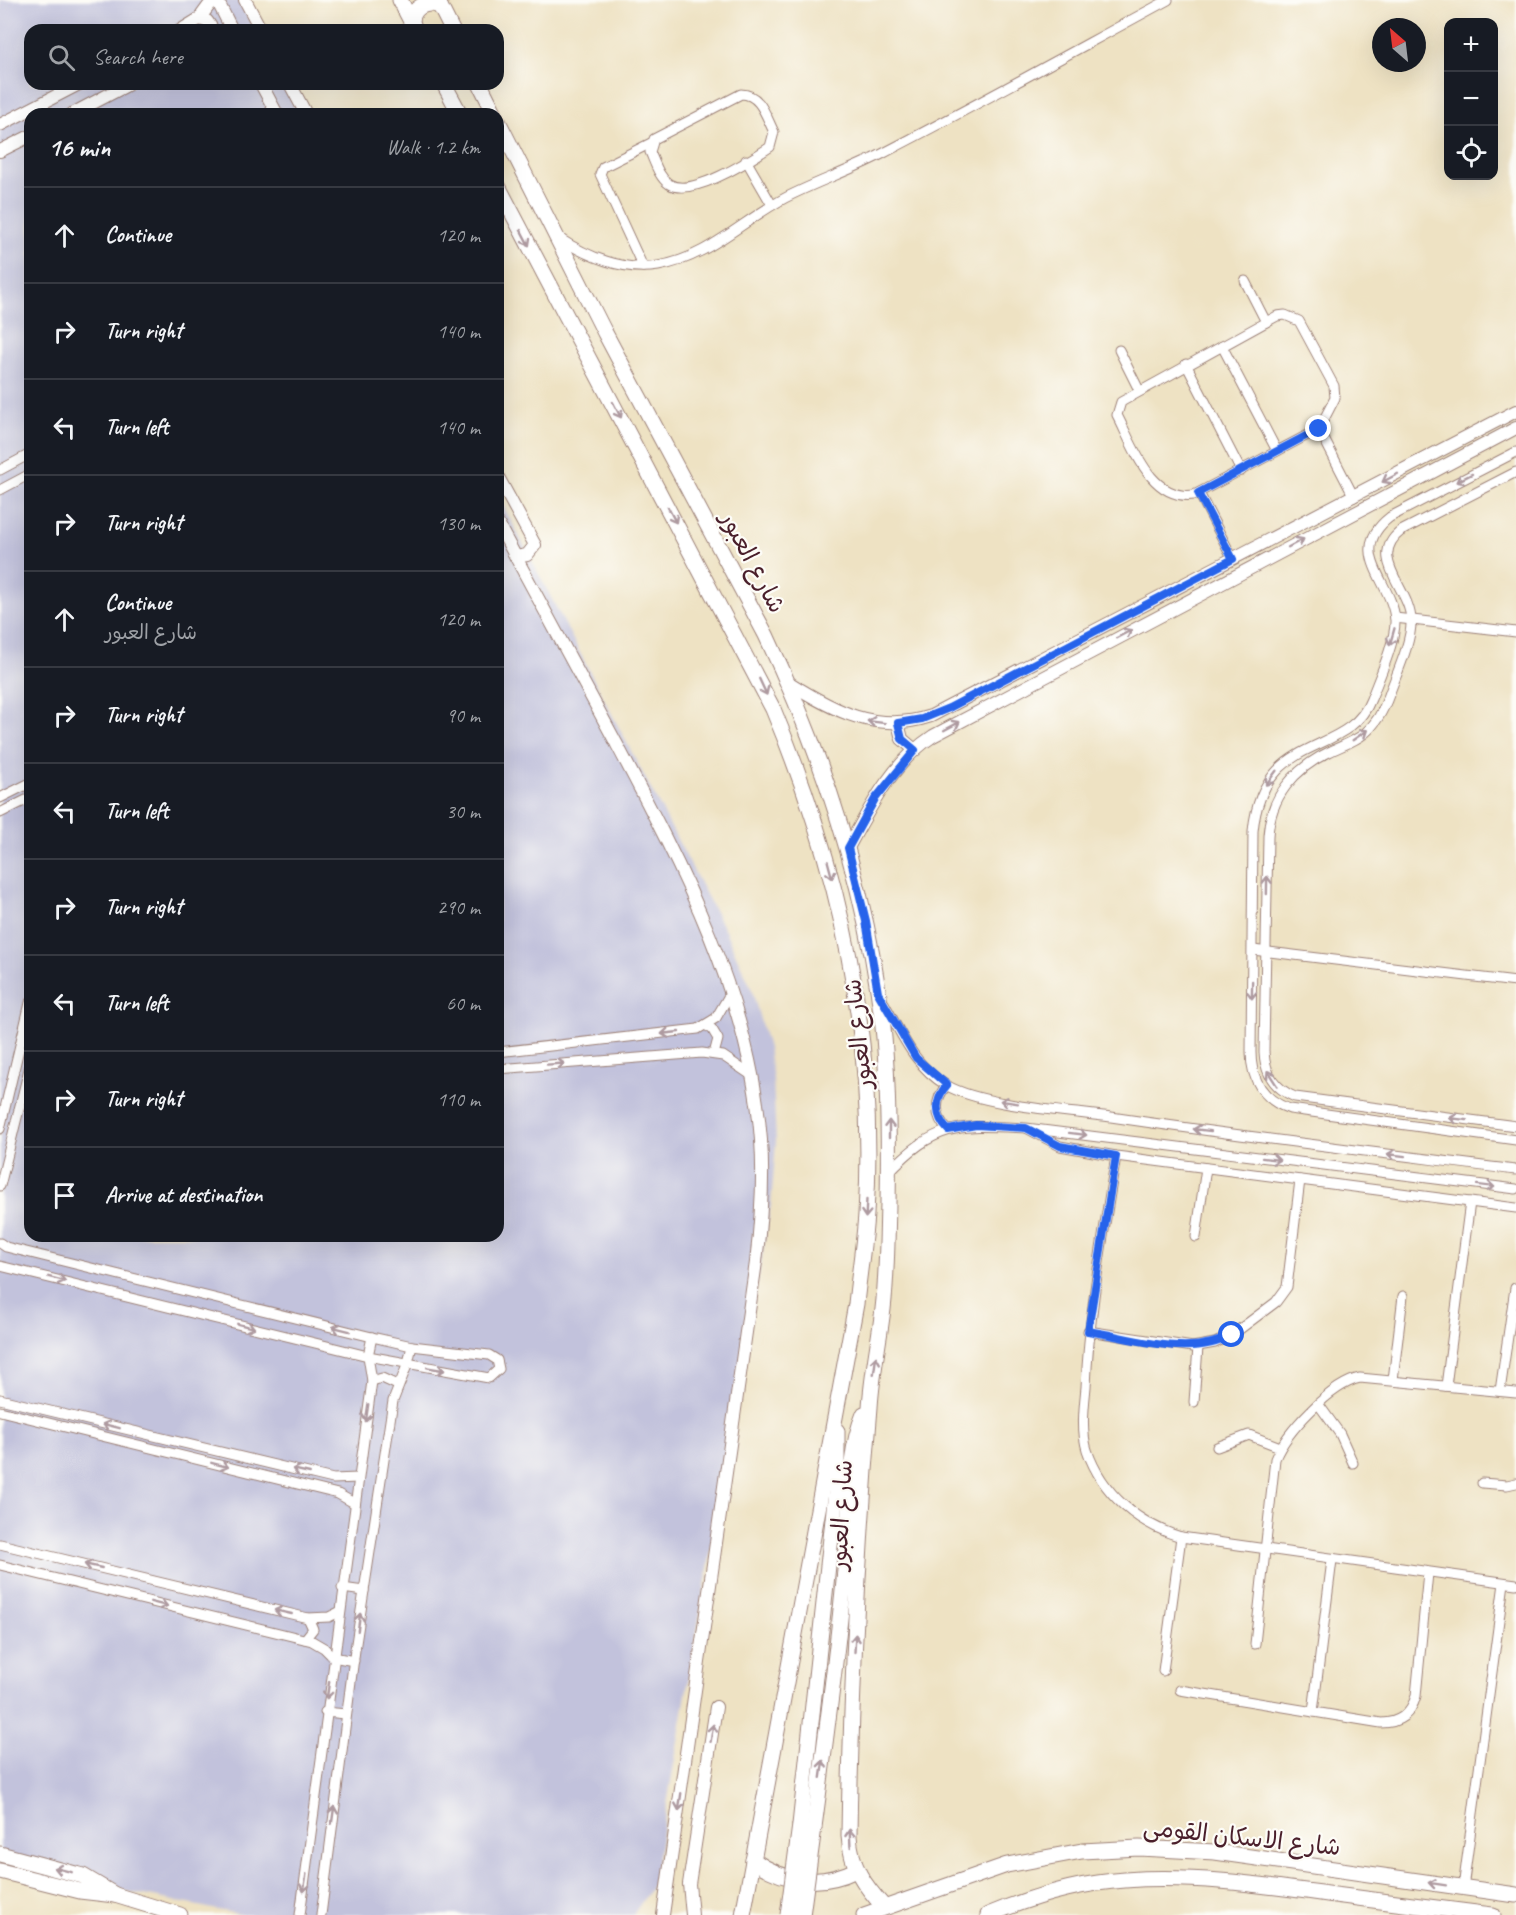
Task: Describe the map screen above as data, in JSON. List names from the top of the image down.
{
  "streets": {
    "main road": ["شارع العبور", "شارع الاسكان القومى"]
  },
  "crossings": [
    ["شارع العبور", "شارع الاسكان القومى"]
  ],
  "north": "top left",
  "page": {
    "map_buttons": ["+", "−"],
    "search": "Search here",
    "heading": ["16 min", "Walk · 1.2 km"],
    "list": [
      ["Continue", "120 m"],
      ["Turn right", "140 m"],
      ["Turn left", "140 m"],
      ["Turn right", "130 m"],
      ["Continue", "شارع العبور", "120 m"],
      ["Turn right", "90 m"],
      ["Turn left", "30 m"],
      ["Turn right", "290 m"],
      ["Turn left", "60 m"],
      ["Turn right", "110 m"],
      "Arrive at destination"
    ]
  }
}
